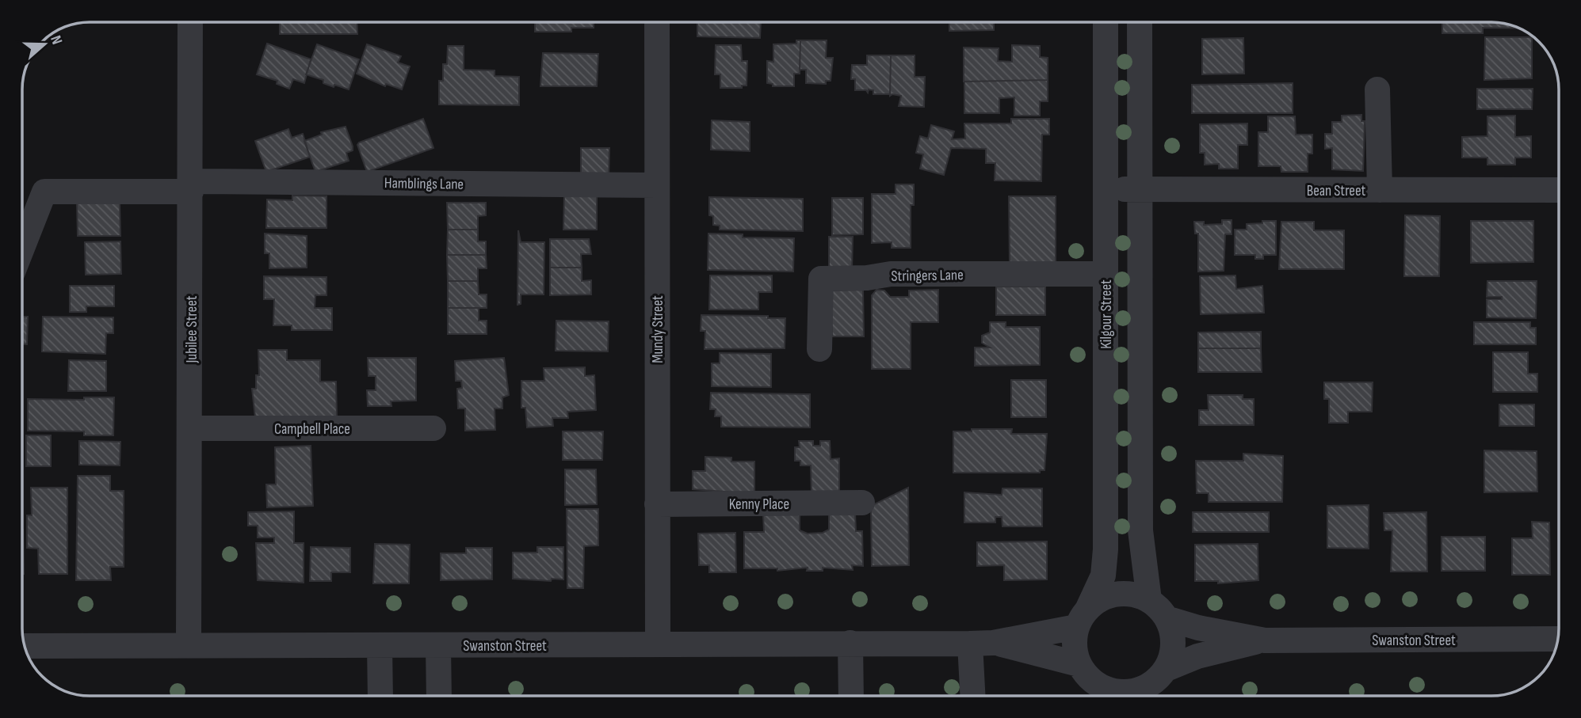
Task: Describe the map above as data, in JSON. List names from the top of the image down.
{
  "streets": {
    "street": [
      "Hamblings Lane",
      "Bean Street",
      "Stringers Lane",
      "Kilgour Street",
      "Jubilee Street",
      "Mundy Street",
      "Campbell Place",
      "Kenny Place",
      "Swanston Street"
    ]
  },
  "crossings": [
    ["Hamblings Lane", "Jubilee Street"],
    ["Hamblings Lane", "Mundy Street"],
    ["Bean Street", "Kilgour Street"],
    ["Stringers Lane", "Kilgour Street"],
    ["Kilgour Street", "Swanston Street"],
    ["Jubilee Street", "Campbell Place"],
    ["Jubilee Street", "Swanston Street"],
    ["Mundy Street", "Kenny Place"],
    ["Mundy Street", "Swanston Street"]
  ],
  "north": "right"
}
